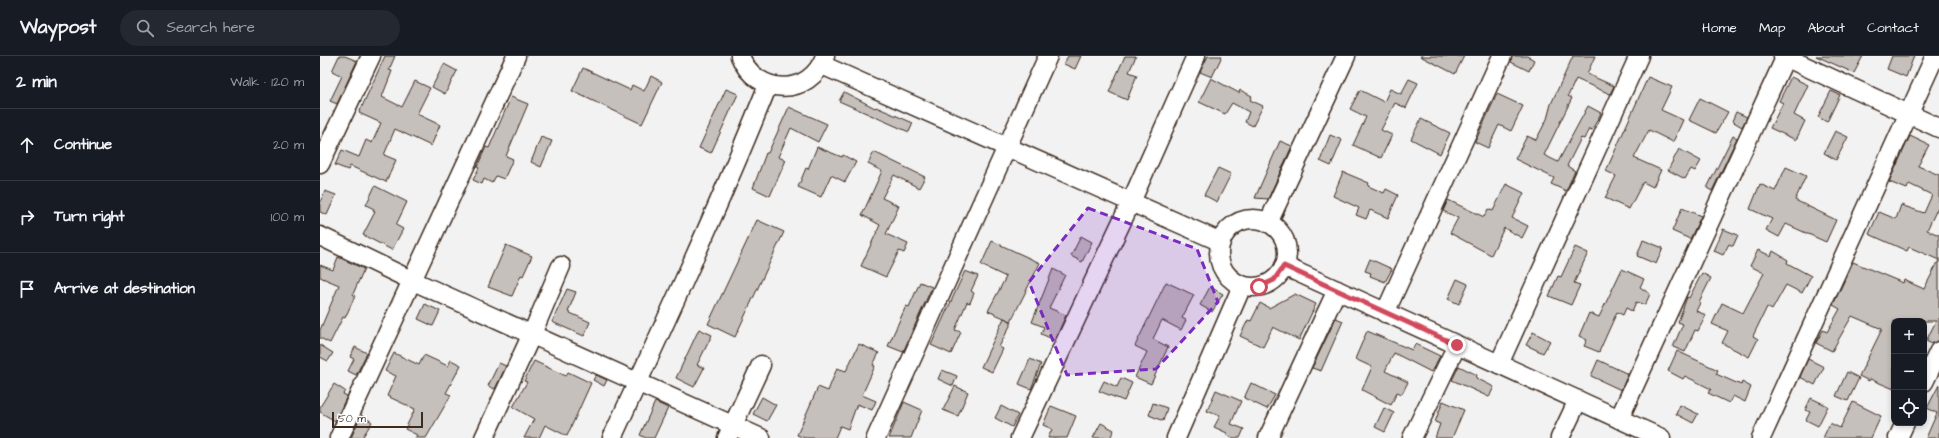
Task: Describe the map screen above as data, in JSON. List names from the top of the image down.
{
  "scale_bar": "50 m",
  "page": {
    "header": "Waypost",
    "search": "Search here",
    "nav": [
      "Home",
      "Map",
      "About",
      "Contact"
    ],
    "heading": ["2 min", "Walk · 120 m"],
    "list": [
      ["Continue", "20 m"],
      ["Turn right", "100 m"],
      "Arrive at destination"
    ],
    "map_buttons": ["+", "−"],
    "scale": "50 m"
  }
}
